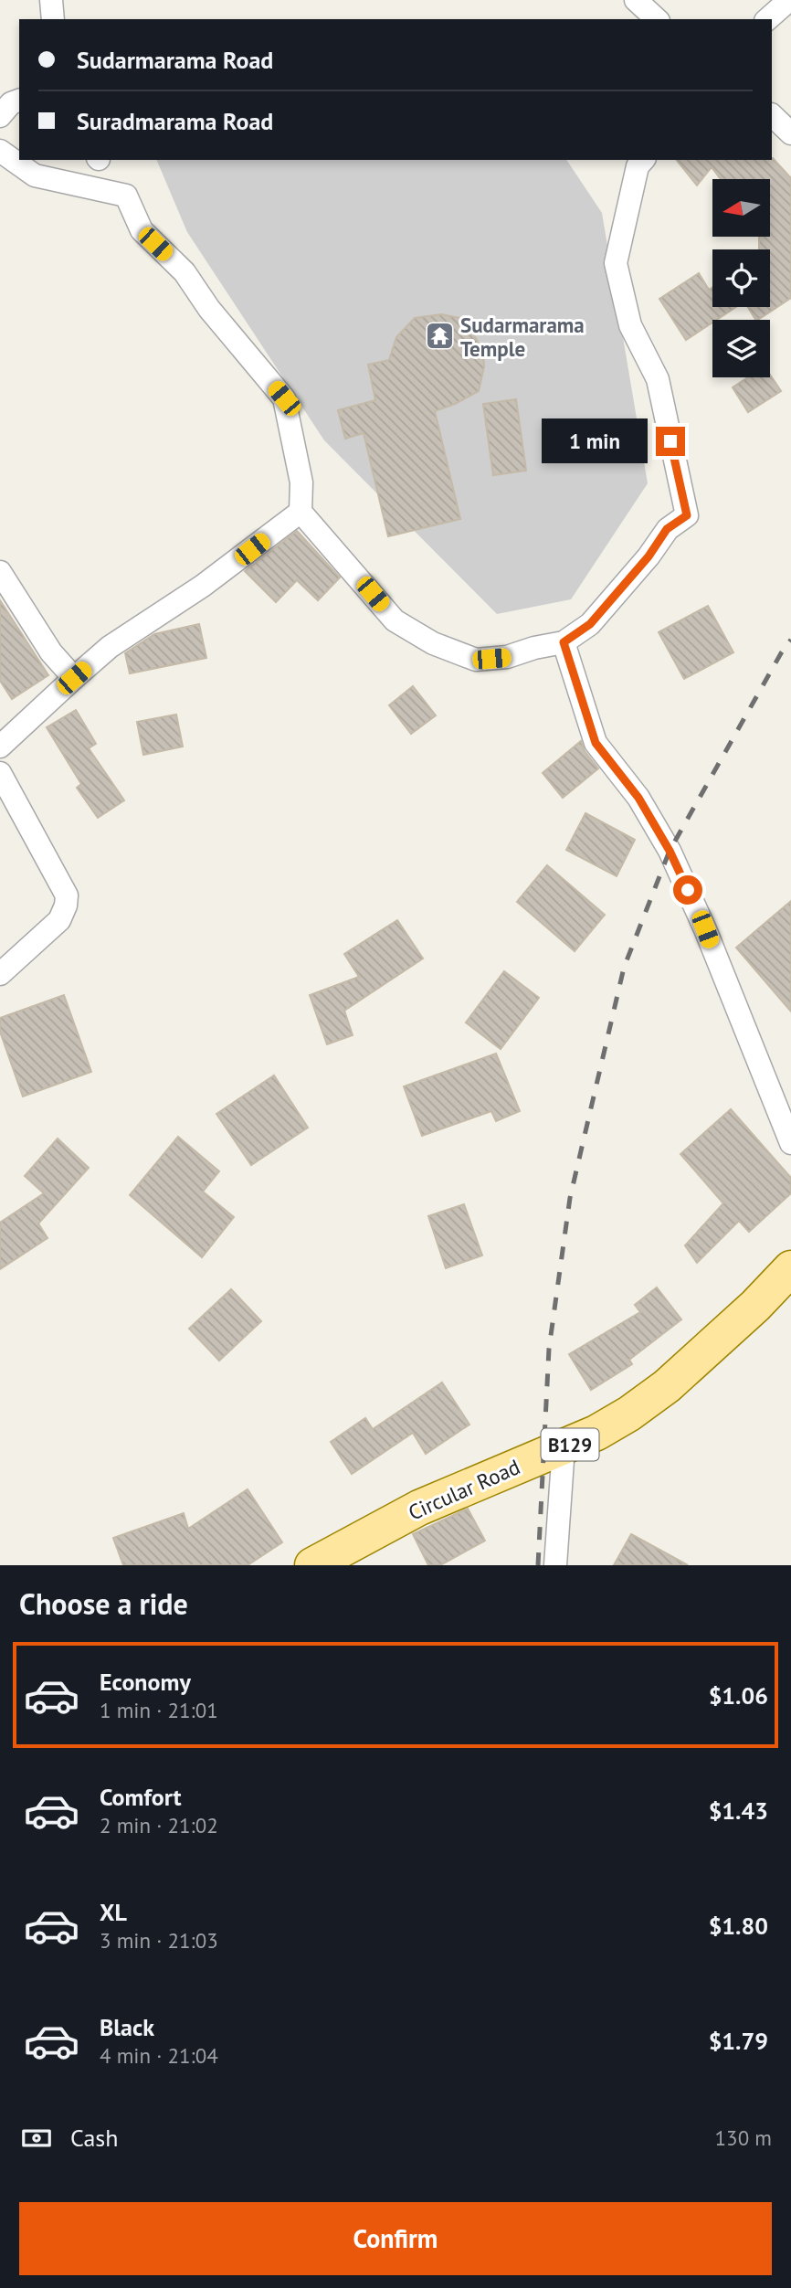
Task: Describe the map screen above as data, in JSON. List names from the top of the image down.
{
  "streets": {
    "main road": ["B129", "Circular Road"]
  },
  "places": {
    "temple": ["Sudarmarama Temple"]
  },
  "north": "left",
  "page": {
    "banner": ["Sudarmarama Road", "Suradmarama Road"],
    "bubble": "1 min",
    "heading": "Choose a ride",
    "list": [
      {
        "name": "Economy",
        "note": "1 min · 21:01",
        "value": "$1.06"
      },
      {
        "name": "Comfort",
        "note": "2 min · 21:02",
        "value": "$1.43"
      },
      {
        "name": "XL",
        "note": "3 min · 21:03",
        "value": "$1.80"
      },
      {
        "name": "Black",
        "note": "4 min · 21:04",
        "value": "$1.79"
      }
    ],
    "pay": ["Cash", "130 m"],
    "buttons": "Confirm"
  }
}
